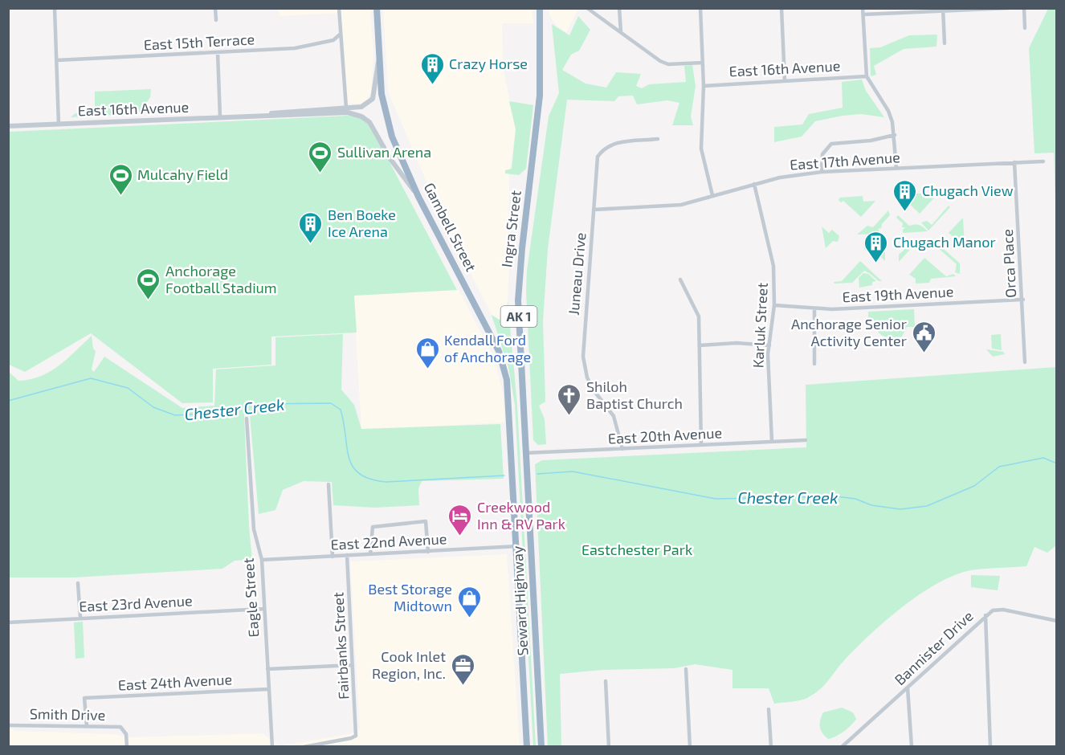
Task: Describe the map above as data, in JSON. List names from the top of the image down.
{
  "streets": {
    "highway": [
      "Gambell Street",
      "Ingra Street",
      "AK 1",
      "Seward Highway"
    ],
    "street": [
      "East 15th Terrace",
      "East 16th Avenue",
      "East 17th Avenue",
      "Orca Place",
      "Juneau Drive",
      "East 19th Avenue",
      "Karluk Street",
      "East 20th Avenue",
      "East 22nd Avenue",
      "Eagle Street",
      "East 23rd Avenue",
      "Fairbanks Street",
      "Bannister Drive",
      "East 24th Avenue",
      "Smith Drive"
    ]
  },
  "crossings": [
    ["East 16th Avenue", "Gambell Street"],
    ["East 17th Avenue", "Orca Place"],
    ["East 17th Avenue", "Juneau Drive"],
    ["East 17th Avenue", "Karluk Street"],
    ["Gambell Street", "Seward Highway"],
    ["Ingra Street", "East 20th Avenue"],
    ["Ingra Street", "Seward Highway"],
    ["Orca Place", "East 19th Avenue"],
    ["Juneau Drive", "East 20th Avenue"],
    ["East 19th Avenue", "Karluk Street"],
    ["Karluk Street", "East 20th Avenue"],
    ["East 20th Avenue", "Seward Highway"],
    ["East 22nd Avenue", "Eagle Street"],
    ["East 22nd Avenue", "Seward Highway"],
    ["East 22nd Avenue", "Fairbanks Street"],
    ["Eagle Street", "East 23rd Avenue"],
    ["Eagle Street", "East 24th Avenue"],
    ["East 24th Avenue", "Smith Drive"]
  ],
  "water": ["Chester Creek"],
  "parks": ["Eastchester Park"],
  "places": {
    "building": [
      "Crazy Horse",
      "Chugach View",
      "Ben Boeke Ice Arena",
      "Chugach Manor"
    ],
    "sports": ["Sullivan Arena", "Mulcahy Field", "Anchorage Football Stadium"],
    "public building": ["Anchorage Senior Activity Center"],
    "shop": ["Kendall Ford of Anchorage", "Best Storage Midtown"],
    "church": ["Shiloh Baptist Church"],
    "hotel": ["Creekwood Inn & RV Park"],
    "office": ["Cook Inlet Region, Inc."]
  }
}
